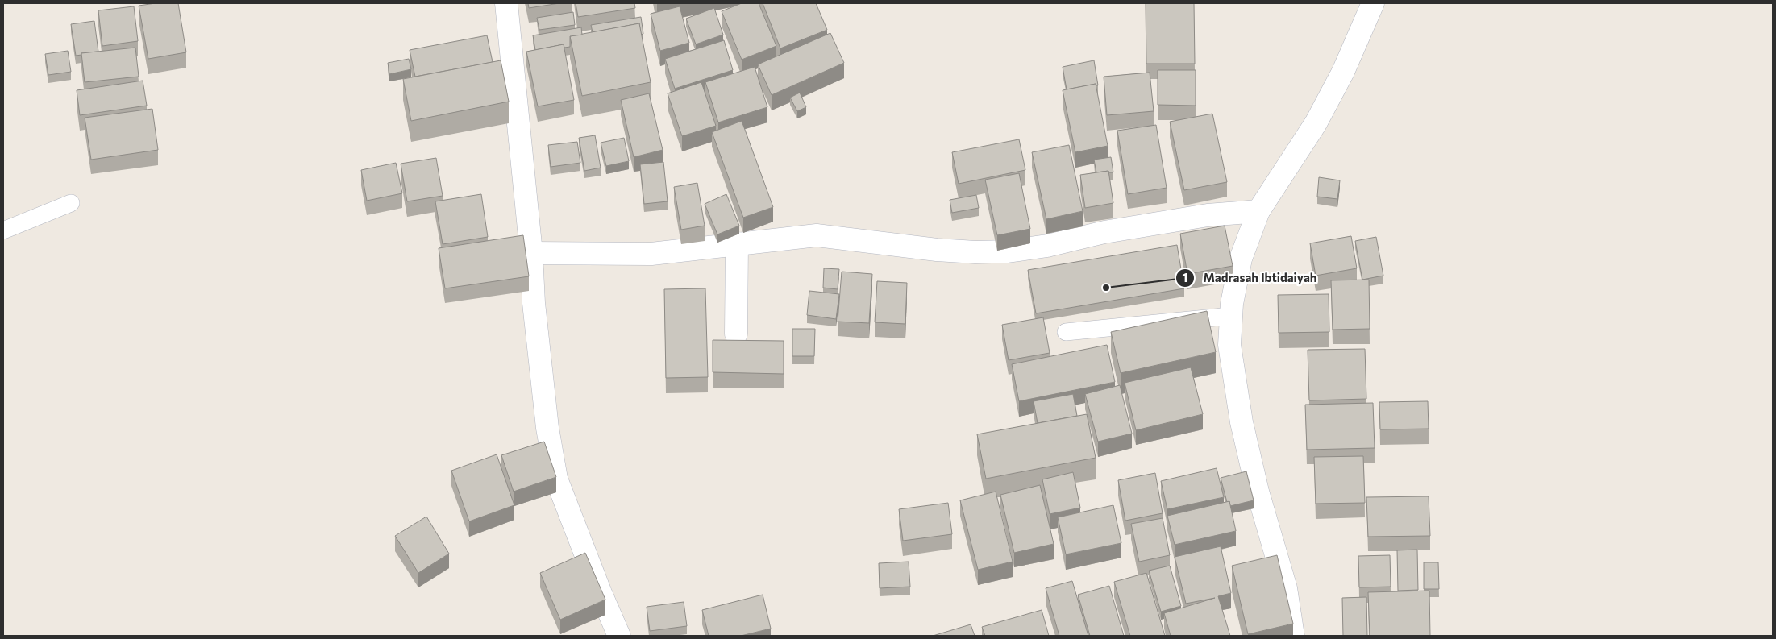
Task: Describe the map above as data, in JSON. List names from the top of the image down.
{
  "places": ["Madrasah Ibtidaiyah"]
}
